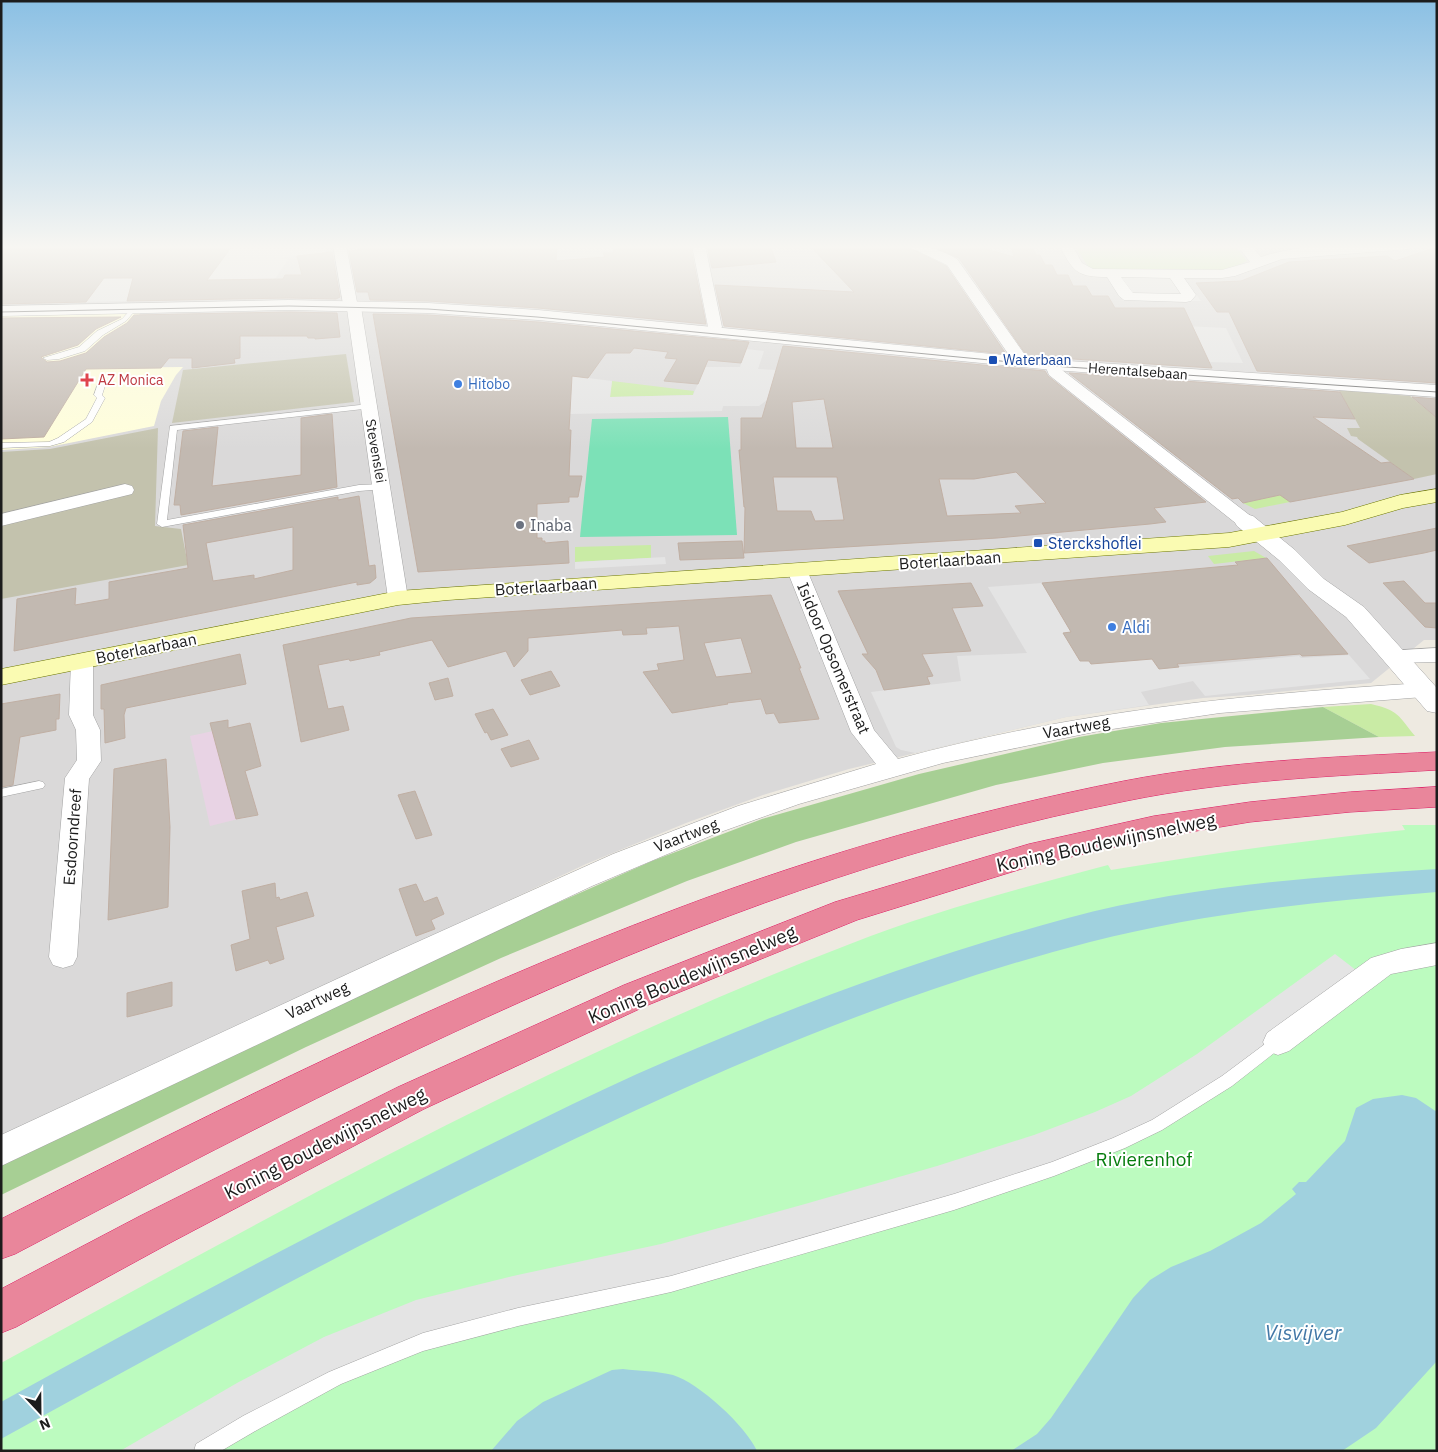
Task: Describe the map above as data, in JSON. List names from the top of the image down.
{
  "streets": {
    "highway": ["Koning Boudewijnsnelweg"],
    "main road": ["Boterlaarbaan"],
    "street": [
      "Herentalsebaan",
      "Stevenslei",
      "Isidoor Opsomerstraat",
      "Vaartweg",
      "Esdoorndreef"
    ]
  },
  "crossings": [
    ["Stevenslei", "Boterlaarbaan"],
    ["Boterlaarbaan", "Isidoor Opsomerstraat"],
    ["Boterlaarbaan", "Esdoorndreef"],
    ["Isidoor Opsomerstraat", "Vaartweg"]
  ],
  "water": ["Visvijver"],
  "parks": ["Rivierenhof"],
  "places": {
    "transit": ["Waterbaan", "Sterckshoflei"],
    "health": ["AZ Monica"],
    "other": ["Hitobo", "Inaba", "Aldi"]
  },
  "north": "bottom"
}
